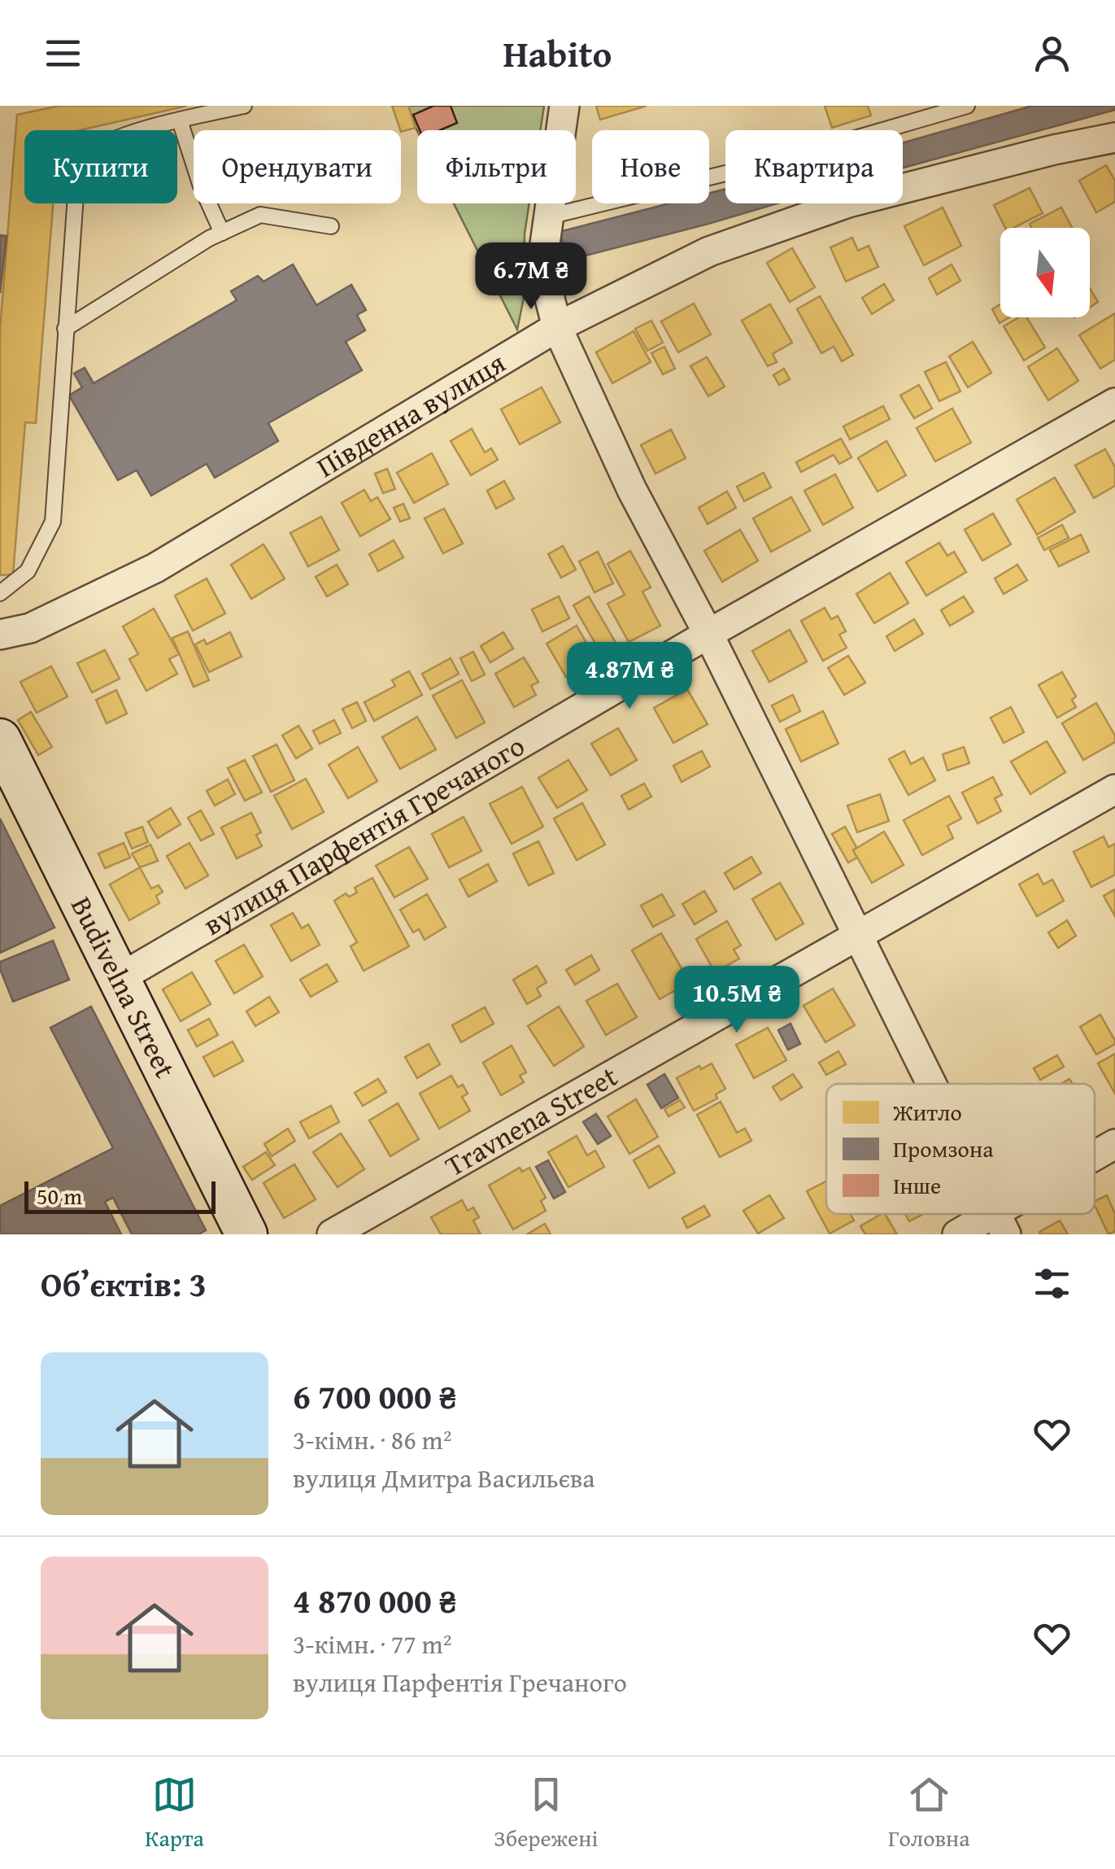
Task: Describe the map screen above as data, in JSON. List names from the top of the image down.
{
  "streets": {
    "street": [
      "Південна вулиця",
      "вулиця Парфентія Гречаного",
      "Budivelna Street",
      "Travnena Street"
    ]
  },
  "crossings": [
    ["вулиця Парфентія Гречаного", "Budivelna Street"]
  ],
  "legend": ["Житло", "Промзона", "Інше"],
  "scale_bar": "50 m",
  "north": "bottom",
  "page": {
    "header": "Habito",
    "chip": [
      "Купити",
      "Орендувати",
      "Фільтри",
      "Нове",
      "Квартира"
    ],
    "price": ["6.7M ₴", "4.87M ₴", "10.5M ₴"],
    "scale": "50 m",
    "heading": "Об’єктів: 3",
    "list": [
      {
        "name": "6 700 000 ₴",
        "note": "3-кімн. · 86 m² · вулиця Дмитра Васильєва"
      },
      {
        "name": "4 870 000 ₴",
        "note": "3-кімн. · 77 m² · вулиця Парфентія Гречаного"
      }
    ],
    "tabs": ["Карта", "Збережені", "Головна"]
  }
}
